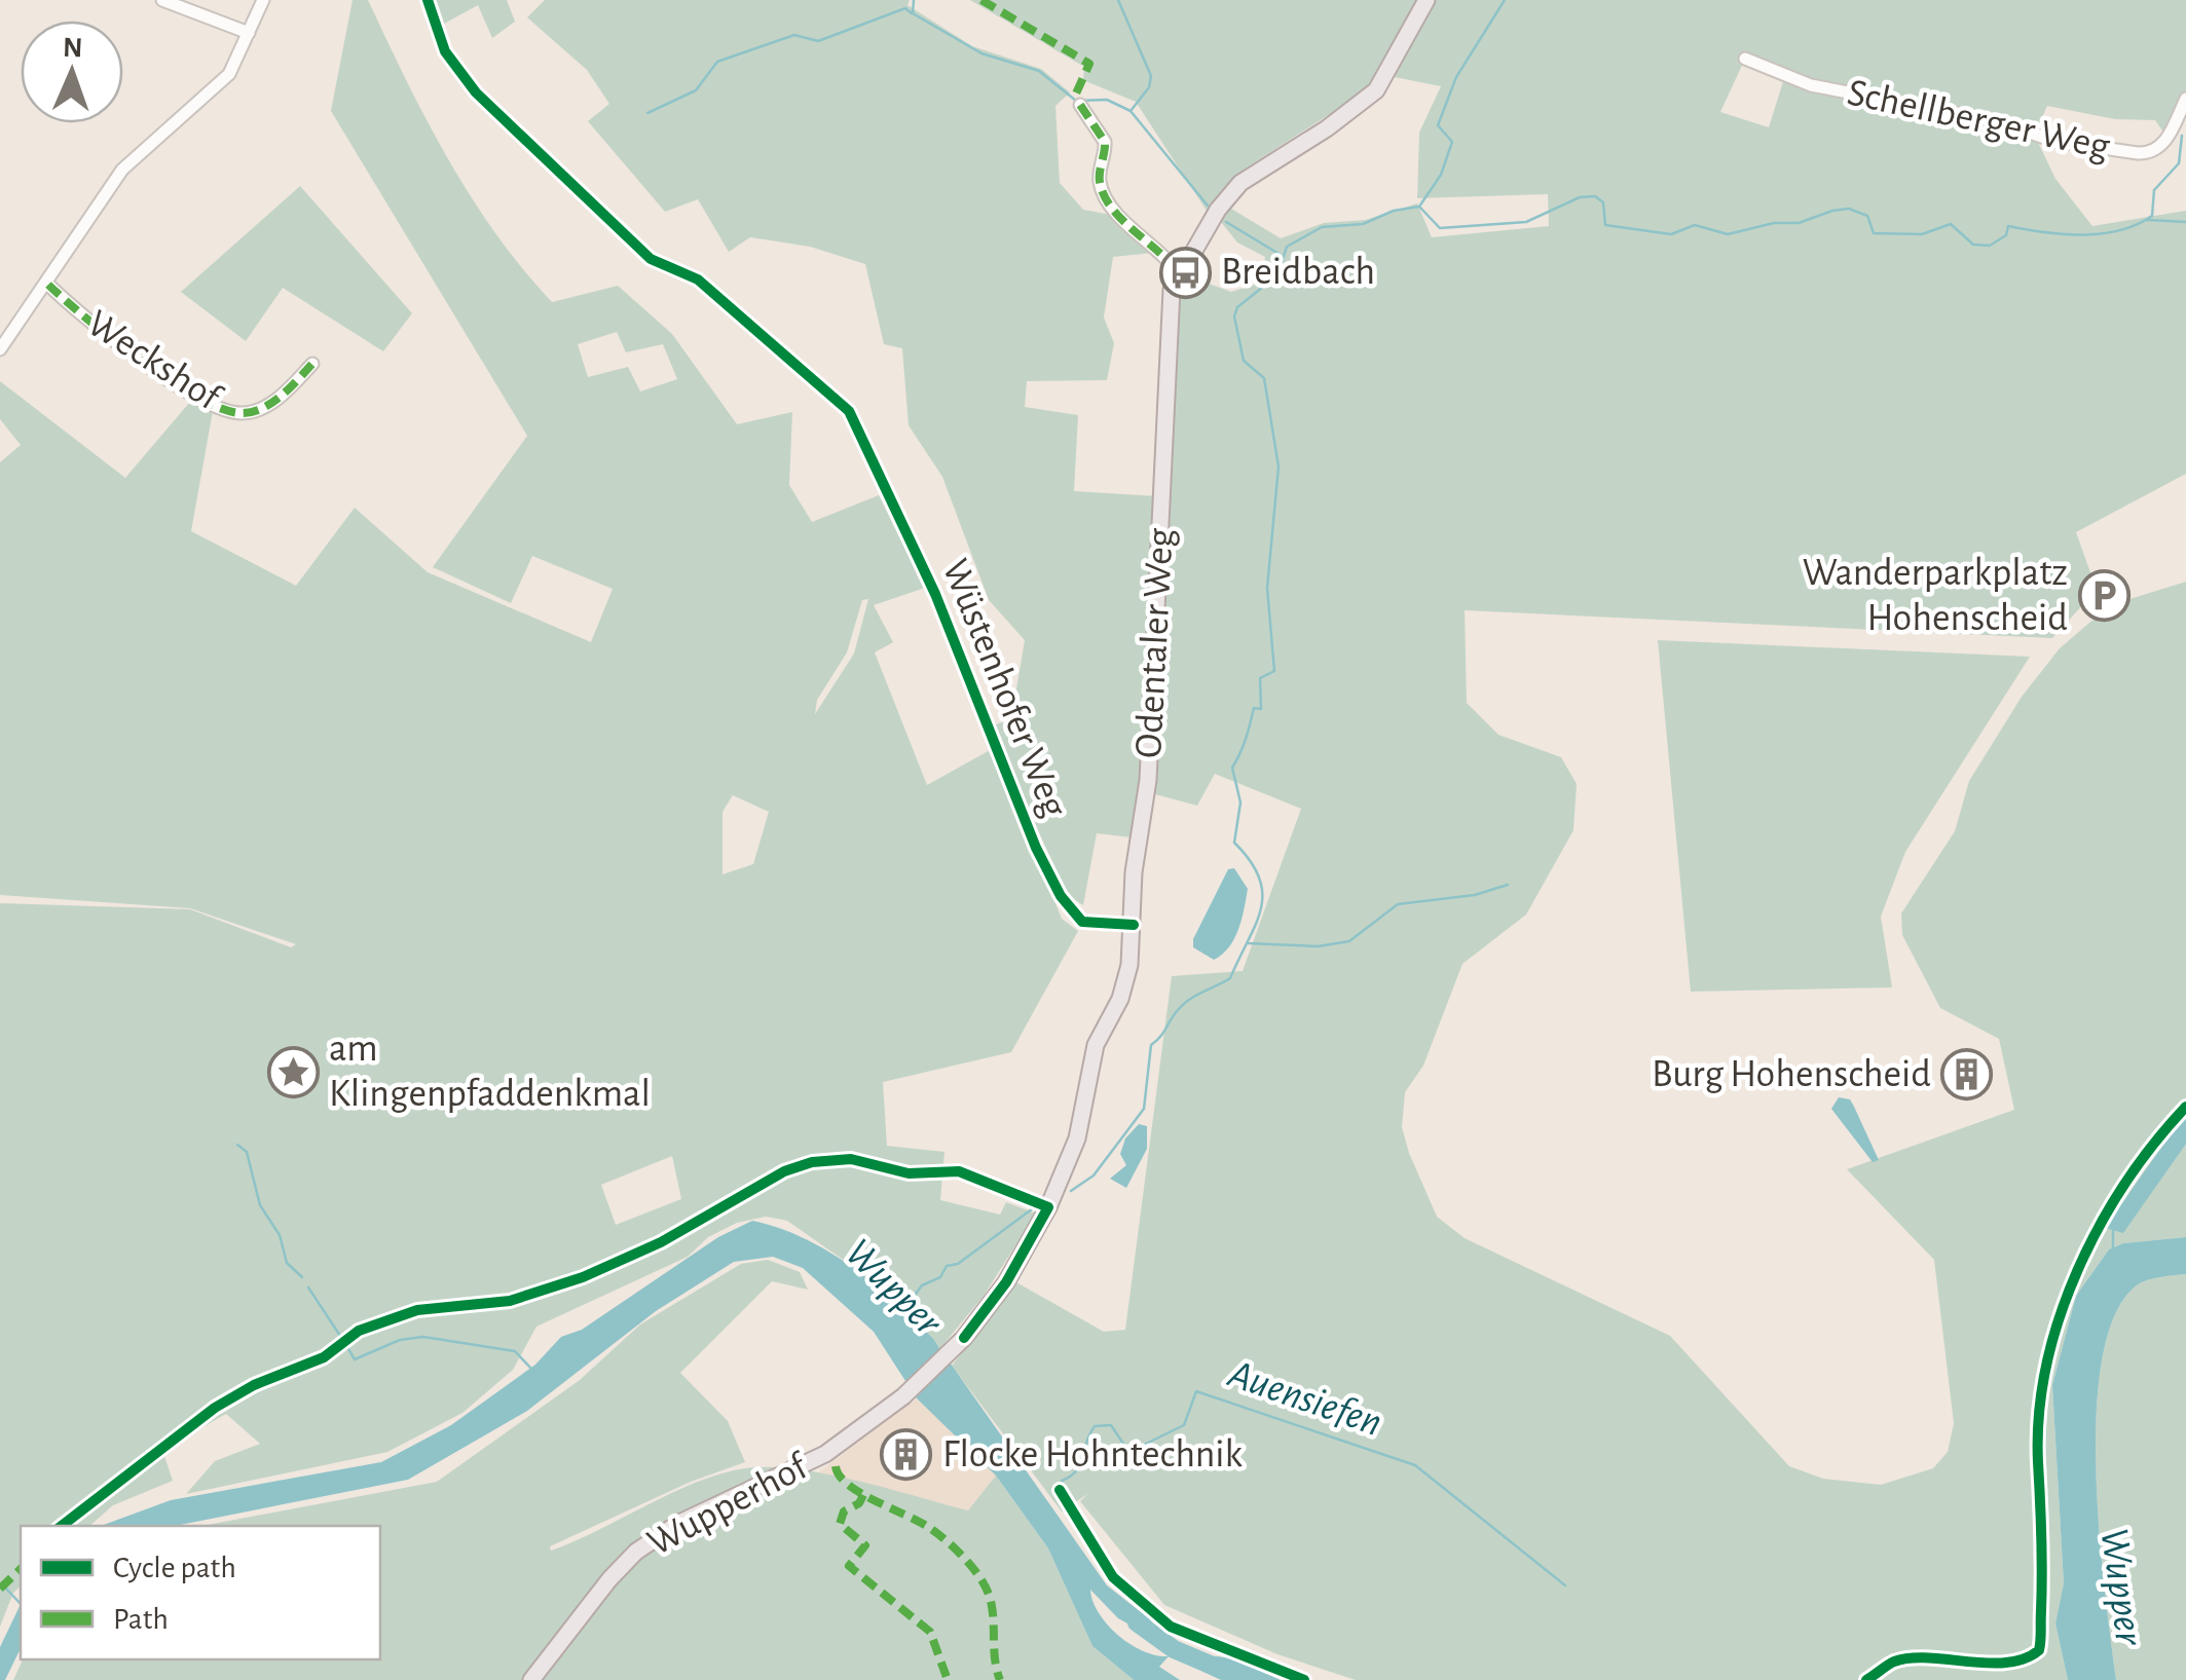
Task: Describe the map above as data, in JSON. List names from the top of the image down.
{
  "streets": {
    "main road": ["Odentaler Weg", "Wupperhof"],
    "street": ["Schellberger Weg", "Weckshof", "Wüstenhofer Weg"]
  },
  "crossings": [
    ["Odentaler Weg", "Wüstenhofer Weg"],
    ["Odentaler Weg", "Wupperhof"]
  ],
  "water": ["Wupper", "Auensiefen"],
  "places": {
    "bus stop": ["Breidbach"],
    "parking": ["Wanderparkplatz Hohenscheid"],
    "place": ["am Klingenpfaddenkmal"],
    "building": ["Burg Hohenscheid", "Flocke Hohntechnik"]
  },
  "legend": ["Cycle path", "Path"],
  "north": "top"
}
